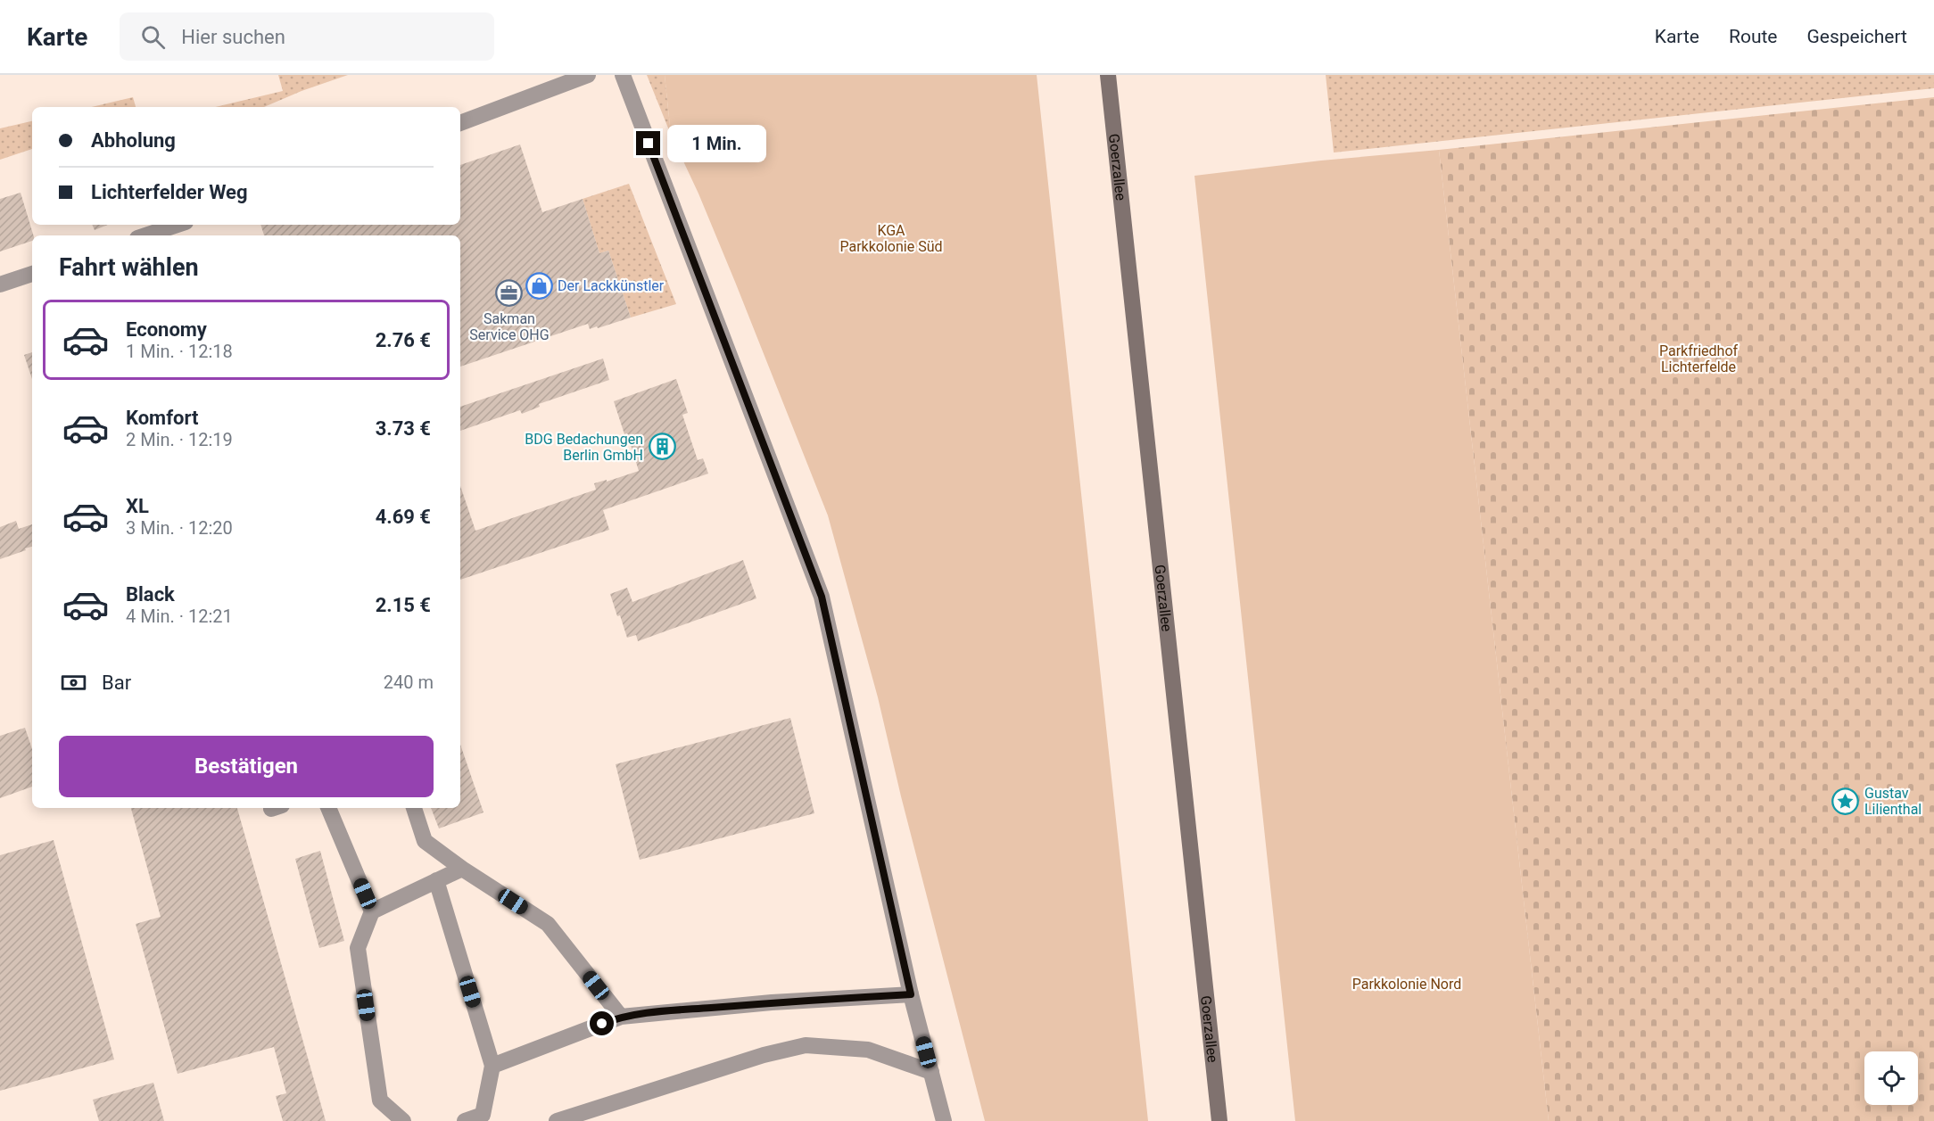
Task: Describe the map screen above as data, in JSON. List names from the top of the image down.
{
  "streets": {
    "main road": ["Goerzallee"]
  },
  "parks": ["KGA Parkkolonie Süd", "Parkfriedhof Lichterfelde", "Parkkolonie Nord"],
  "places": {
    "shop": ["Der Lackkünstler"],
    "office": ["Sakman Service OHG"],
    "building": ["BDG Bedachungen Berlin GmbH"],
    "place": ["Gustav Lilienthal"]
  },
  "page": {
    "header": "Karte",
    "search": "Hier suchen",
    "nav": ["Karte", "Route", "Gespeichert"],
    "banner": ["Abholung", "Lichterfelder Weg"],
    "bubble": "1 Min.",
    "heading": "Fahrt wählen",
    "list": [
      {
        "name": "Economy",
        "note": "1 Min. · 12:18",
        "value": "2.76 €"
      },
      {
        "name": "Komfort",
        "note": "2 Min. · 12:19",
        "value": "3.73 €"
      },
      {
        "name": "XL",
        "note": "3 Min. · 12:20",
        "value": "4.69 €"
      },
      {
        "name": "Black",
        "note": "4 Min. · 12:21",
        "value": "2.15 €"
      }
    ],
    "pay": ["Bar", "240 m"],
    "buttons": "Bestätigen"
  }
}
